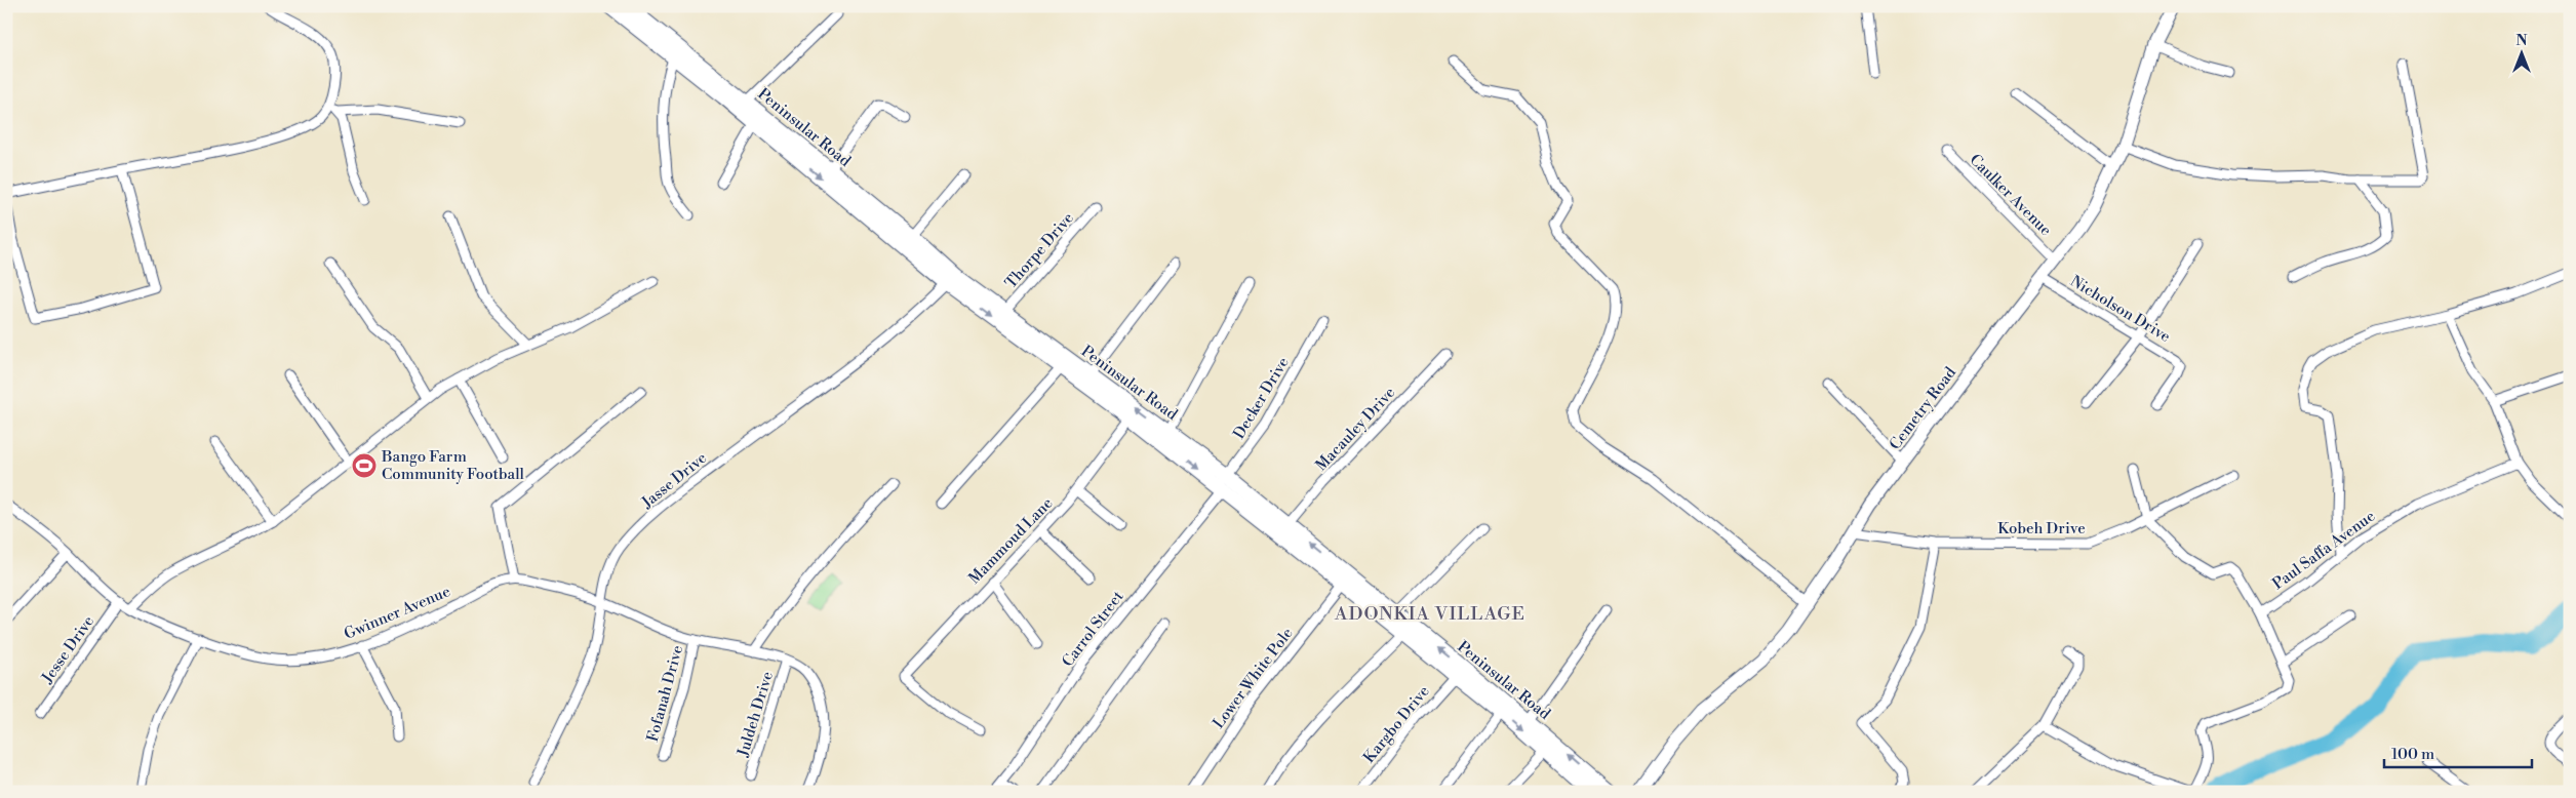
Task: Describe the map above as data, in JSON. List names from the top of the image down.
{
  "streets": {
    "main road": ["Peninsular Road"],
    "street": [
      "Caulker Avenue",
      "Thorpe Drive",
      "Nicholson Drive",
      "Decker Drive",
      "Cemetry Road",
      "Macauley Drive",
      "Jasse Drive",
      "Kobeh Drive",
      "Mammoud Lane",
      "Paul Saffa Avenue",
      "Gwinner Avenue",
      "Carrol Street",
      "Jesse Drive",
      "Lower White Pole",
      "Fofanah Drive",
      "Juldeh Drive",
      "Kargbo Drive"
    ]
  },
  "crossings": [
    ["Peninsular Road", "Thorpe Drive"],
    ["Peninsular Road", "Decker Drive"],
    ["Peninsular Road", "Macauley Drive"],
    ["Peninsular Road", "Jasse Drive"],
    ["Peninsular Road", "Mammoud Lane"],
    ["Peninsular Road", "Carrol Street"],
    ["Peninsular Road", "Lower White Pole"],
    ["Peninsular Road", "Kargbo Drive"],
    ["Caulker Avenue", "Cemetry Road"],
    ["Nicholson Drive", "Cemetry Road"],
    ["Decker Drive", "Carrol Street"],
    ["Cemetry Road", "Kobeh Drive"],
    ["Jasse Drive", "Gwinner Avenue"],
    ["Gwinner Avenue", "Jesse Drive"],
    ["Gwinner Avenue", "Fofanah Drive"],
    ["Gwinner Avenue", "Juldeh Drive"]
  ],
  "districts": ["ADONKIA VILLAGE"],
  "places": {
    "sports": ["Bango Farm Community Football"]
  },
  "scale_bar": "100 m",
  "north": "top"
}
